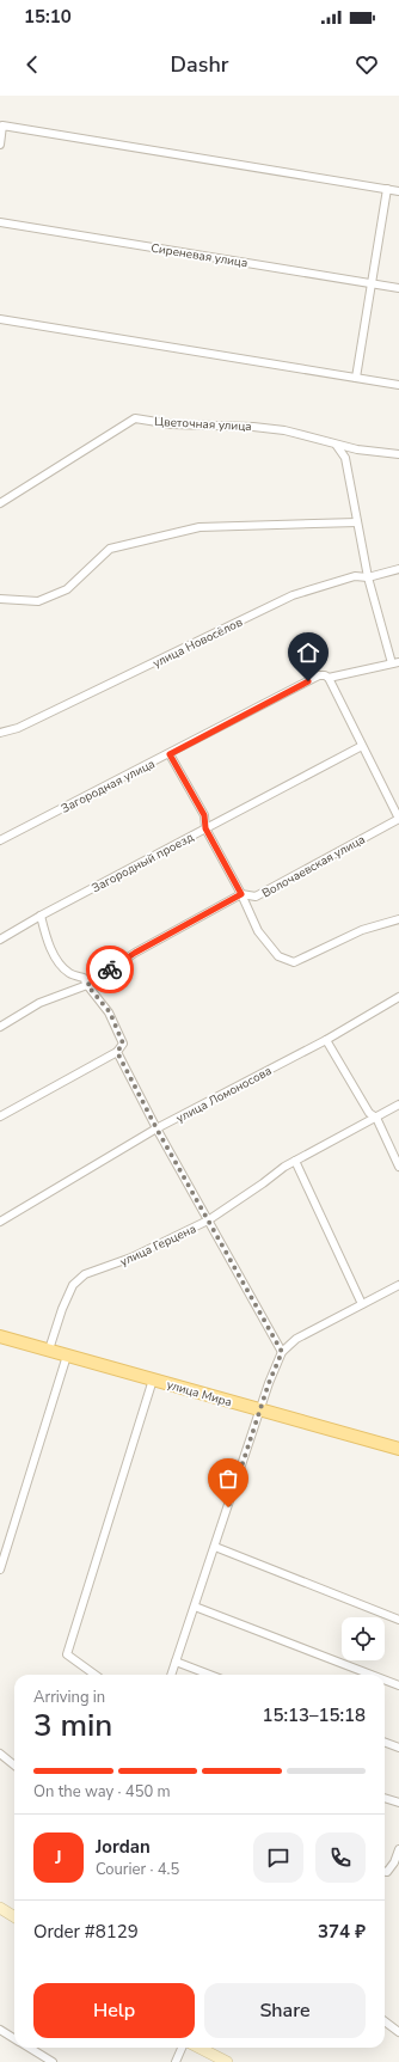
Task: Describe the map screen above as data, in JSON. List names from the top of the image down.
{
  "streets": {
    "main road": ["улица Мира"],
    "street": [
      "Сиреневая улица",
      "Цветочная улица",
      "улица Новосёлов",
      "Загородная улица",
      "Загородный проезд",
      "Волочаевская улица",
      "улица Ломоносова",
      "улица Герцена"
    ]
  },
  "crossings": [
    ["улица Герцена", "улица Мира"]
  ],
  "page": {
    "status": "15:10",
    "header": "Dashr",
    "heading": ["3 min", "Arriving in", "15:13–15:18"],
    "panel": [
      "Jordan",
      "Courier · 4.5",
      "Order #8129",
      "374 ₽"
    ],
    "bar": "On the way · 450 m",
    "round": "J",
    "buttons": ["Help", "Share"]
  }
}
